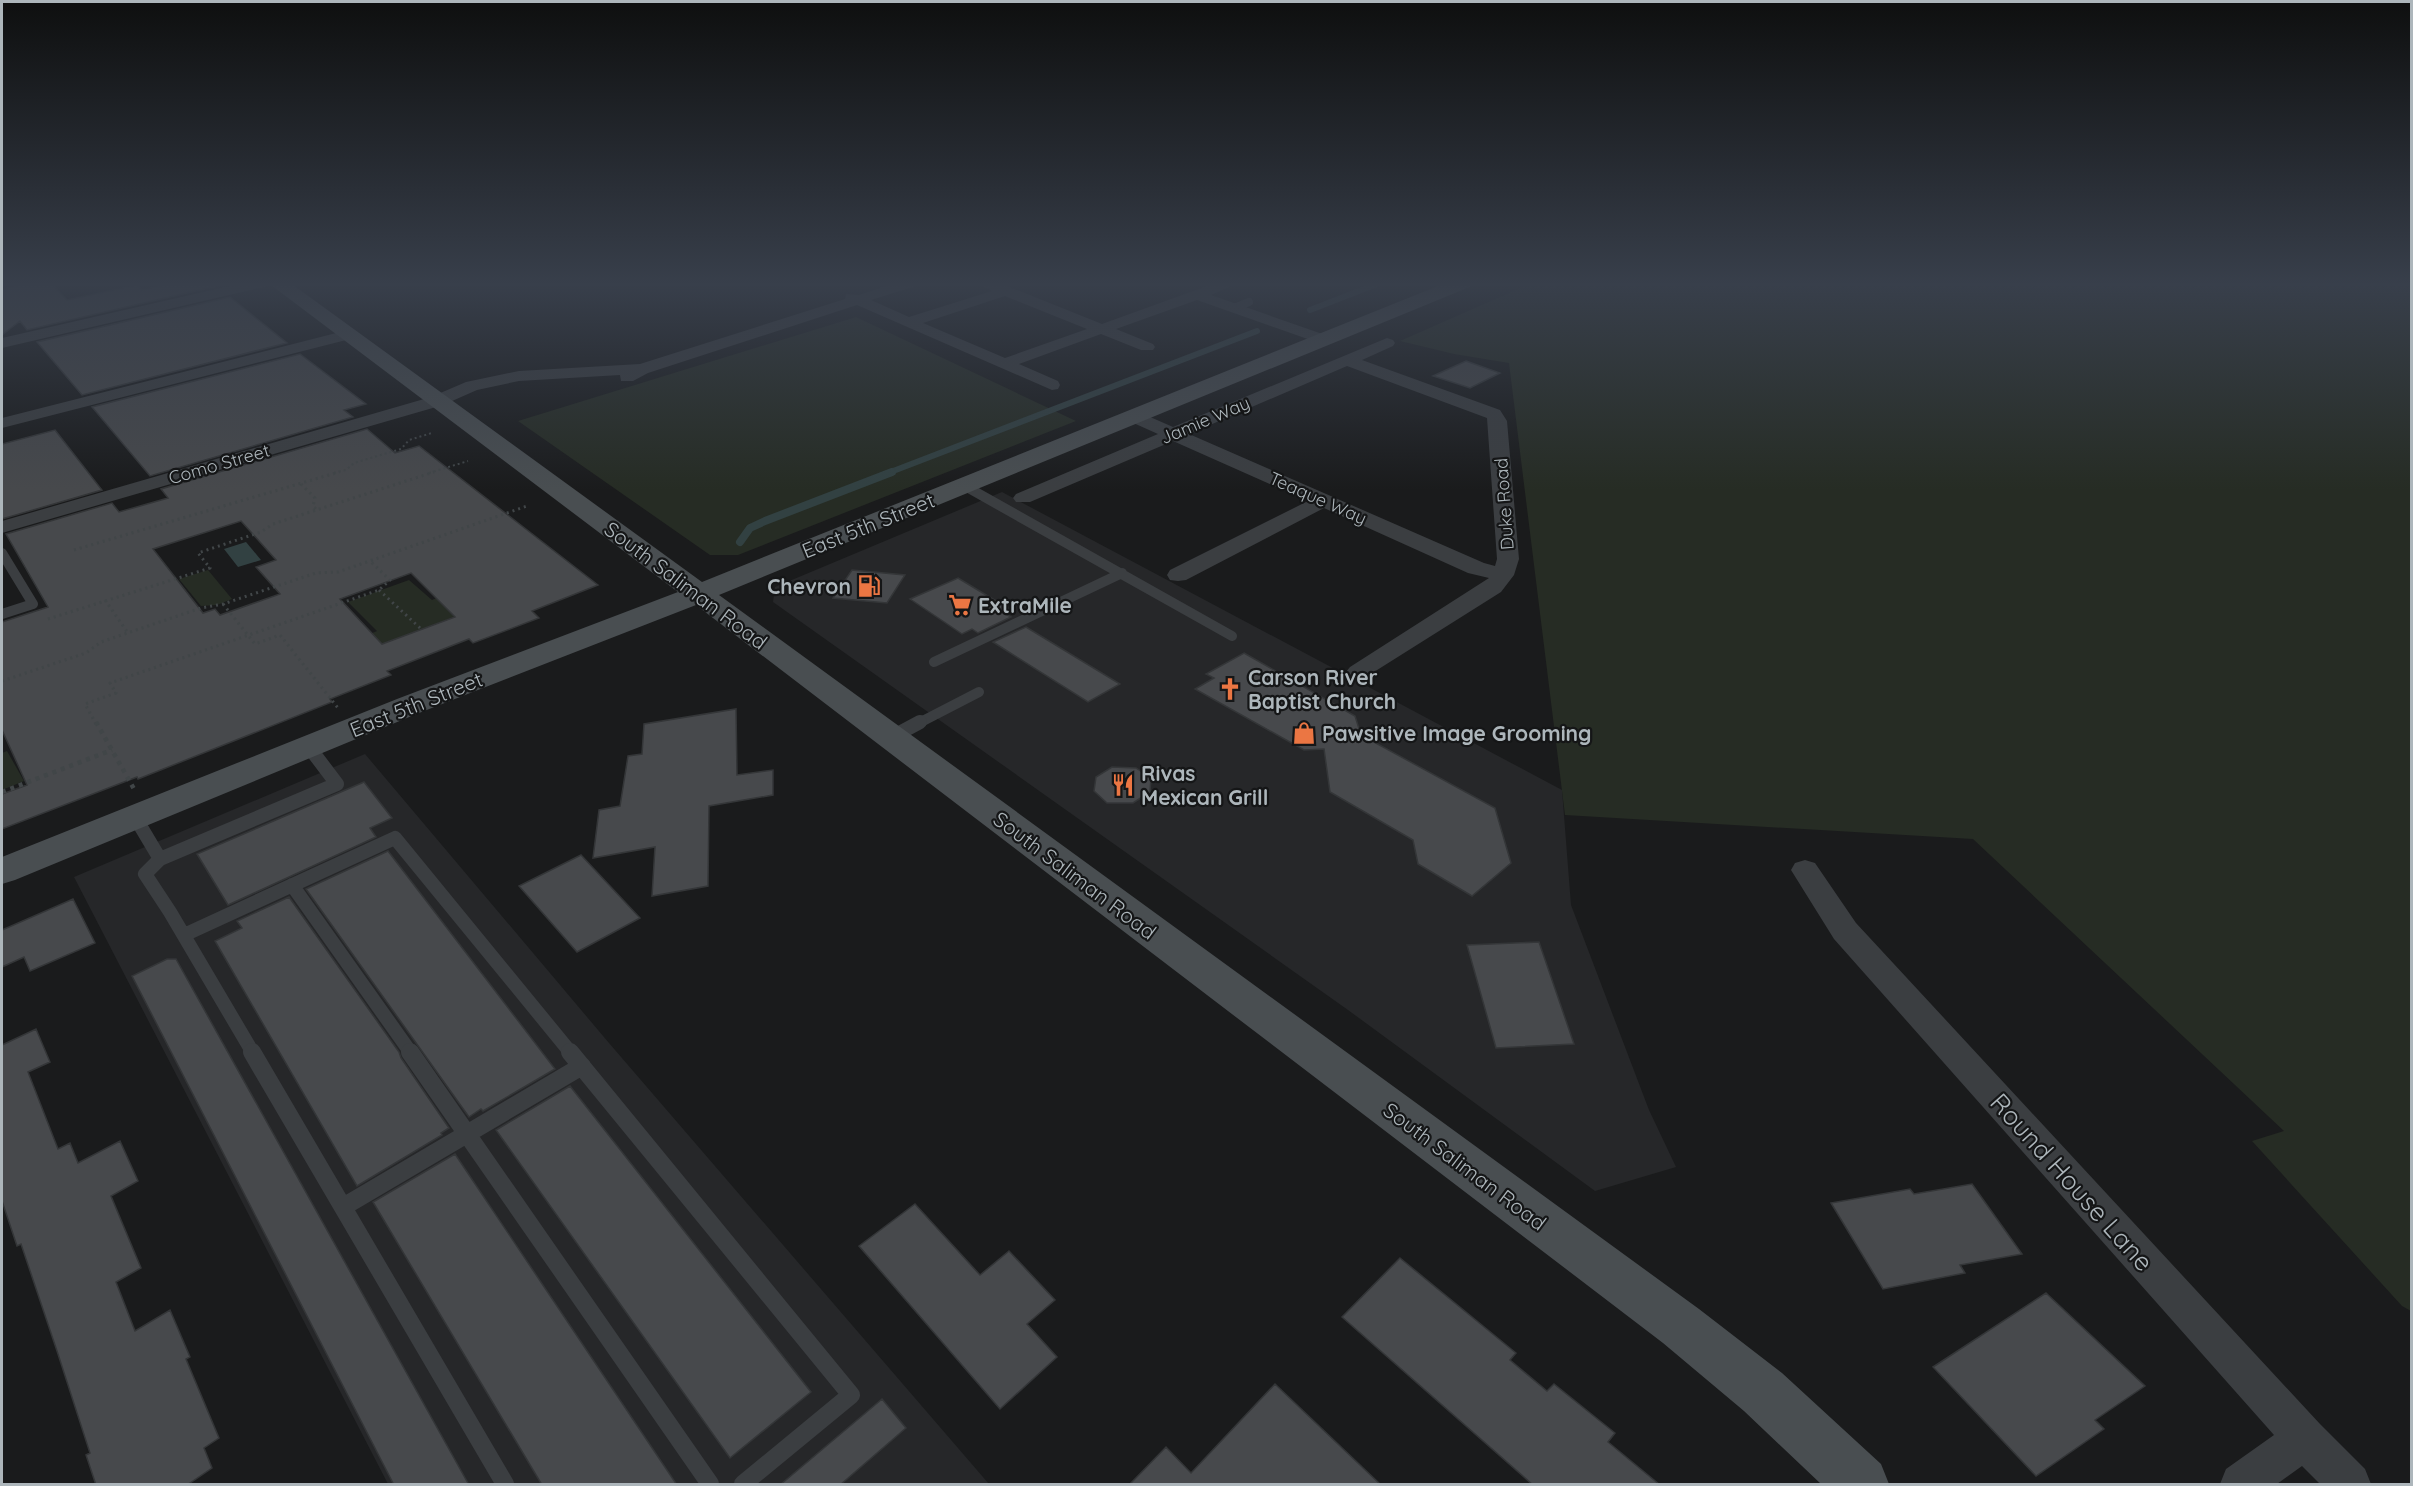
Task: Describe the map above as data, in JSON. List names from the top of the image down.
{
  "streets": {
    "main road": ["East 5th Street", "South Saliman Road"],
    "street": [
      "Jamie Way",
      "Como Street",
      "Teaque Way",
      "Duke Road",
      "Round House Lane"
    ]
  },
  "crossings": [
    ["Jamie Way", "Teaque Way"],
    ["Jamie Way", "Duke Road"],
    ["Como Street", "South Saliman Road"],
    ["Teaque Way", "Duke Road"],
    ["Teaque Way", "East 5th Street"],
    ["East 5th Street", "South Saliman Road"]
  ],
  "places": {
    "fuel station": ["Chevron"],
    "supermarket": ["ExtraMile"],
    "church": ["Carson River Baptist Church"],
    "shop": ["Pawsitive Image Grooming"],
    "restaurant": ["Rivas Mexican Grill"]
  }
}
